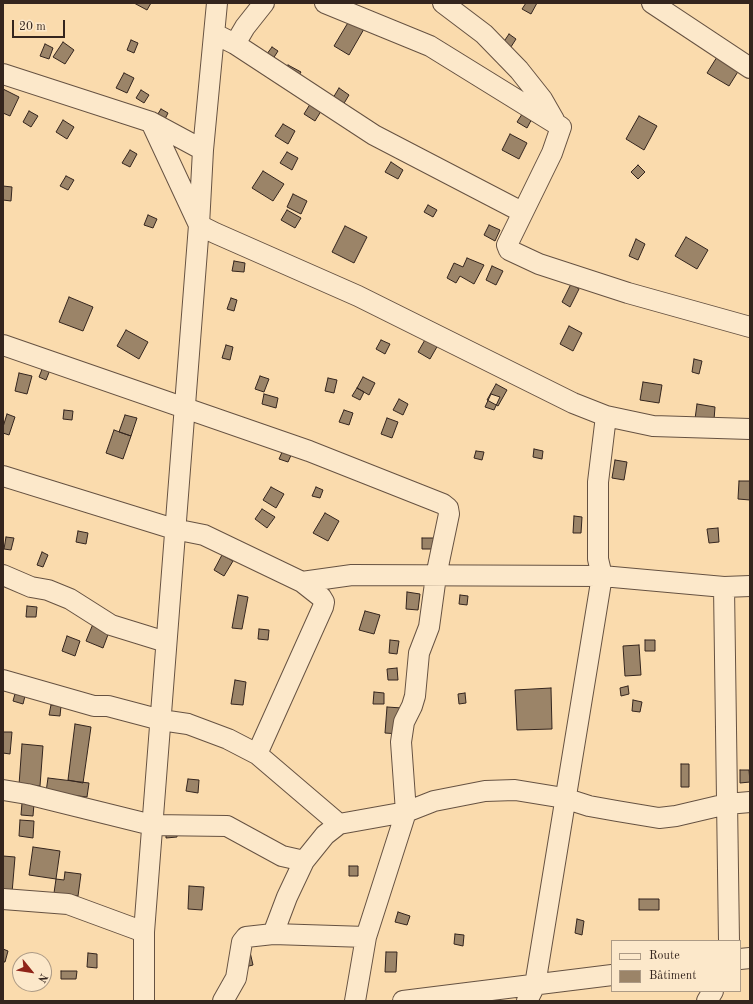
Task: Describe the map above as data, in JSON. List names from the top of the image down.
{
  "legend": ["Route", "Bâtiment"],
  "scale_bar": "20 m",
  "north": "bottom right"
}
